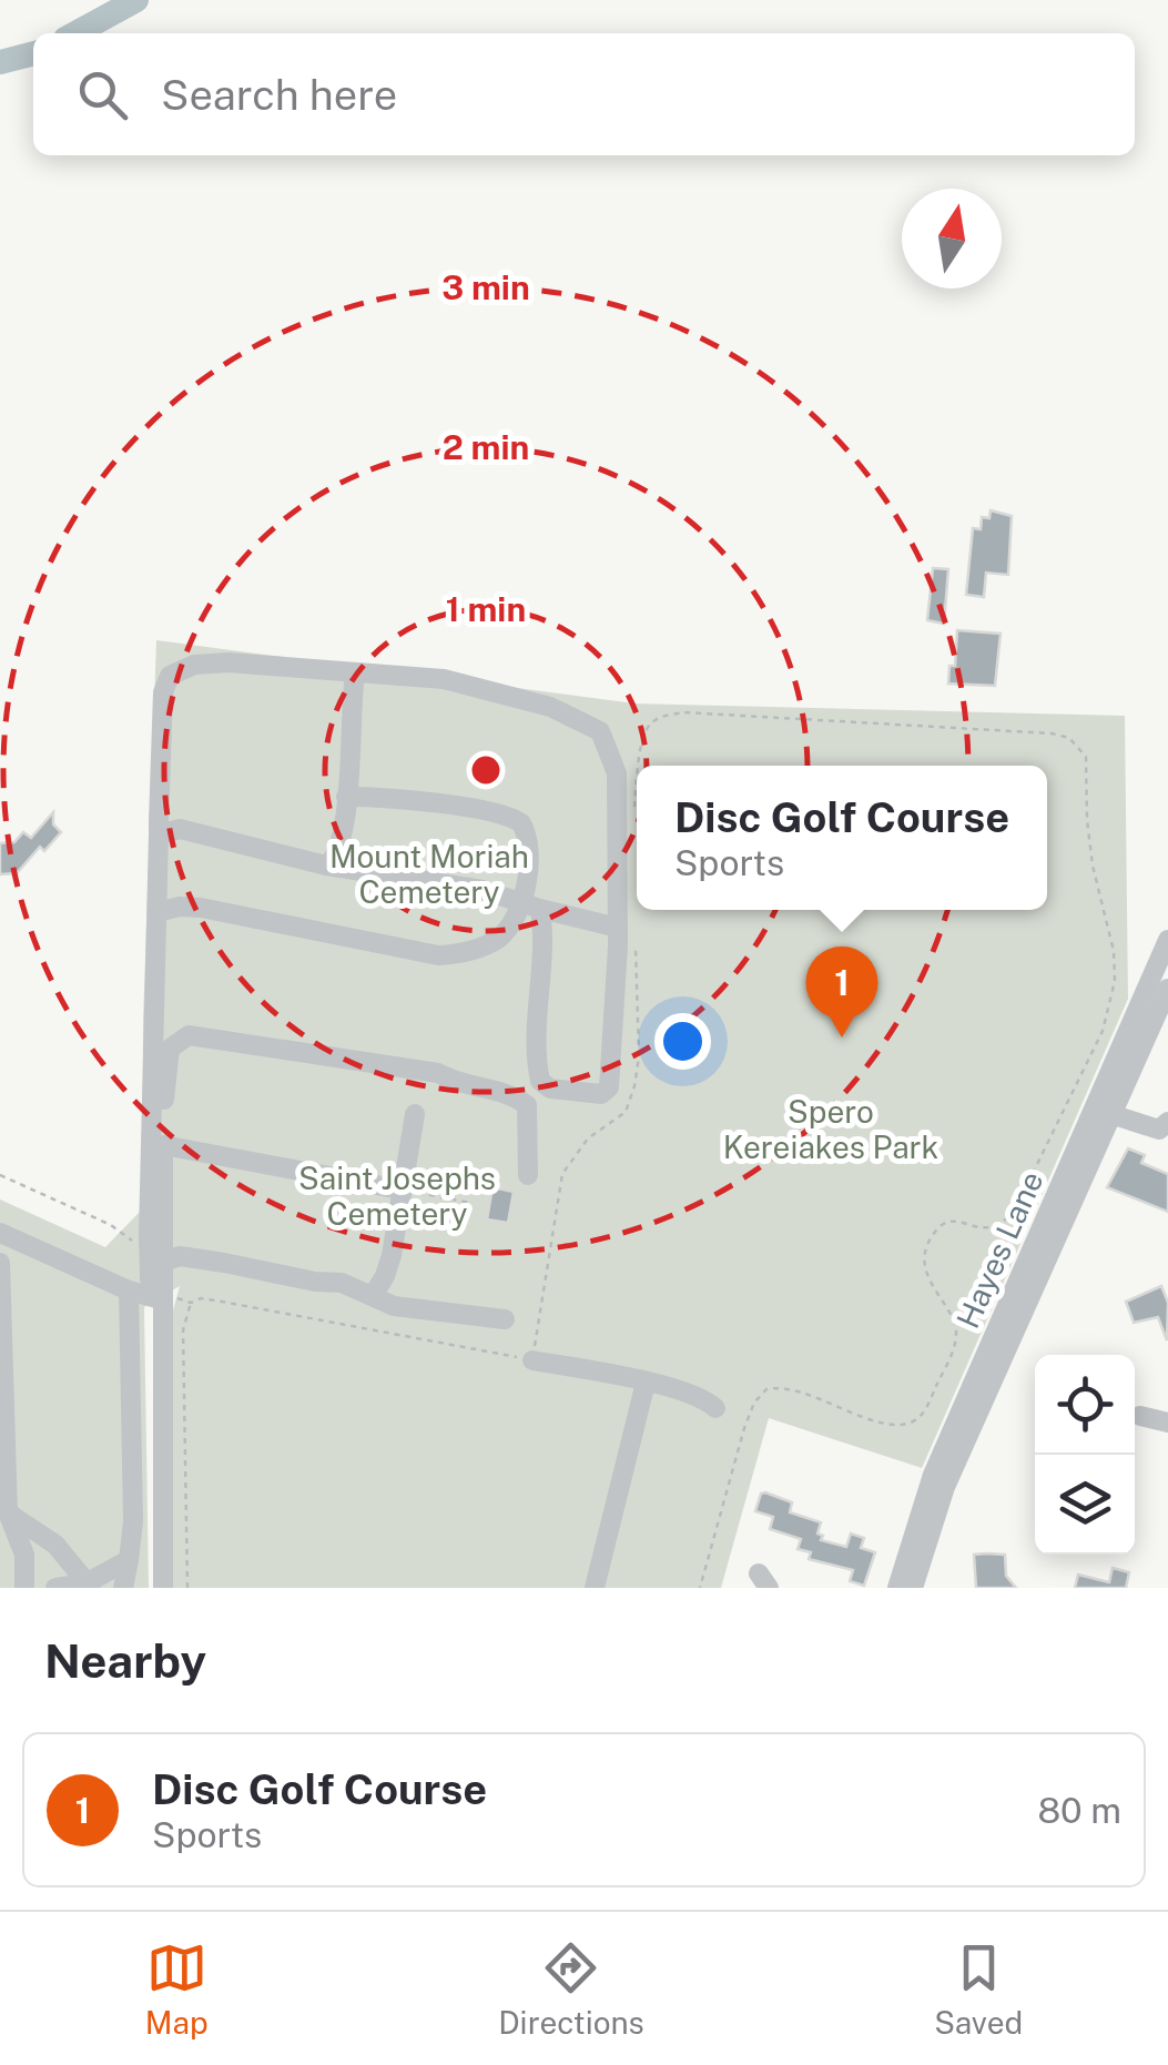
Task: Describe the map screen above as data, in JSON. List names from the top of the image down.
{
  "streets": {
    "street": ["Hayes Lane"]
  },
  "parks": ["Mount Moriah Cemetery", "Spero Kereiakes Park", "Saint Josephs Cemetery"],
  "north": "top",
  "page": {
    "search": "Search here",
    "popup": ["Disc Golf Course", "Sports"],
    "pins": "1",
    "heading": "Nearby",
    "list": [
      {
        "mark": "1",
        "name": "Disc Golf Course",
        "note": "Sports",
        "value": "80 m"
      }
    ],
    "nav": ["Map", "Directions", "Saved"]
  },
  "rings": ["3 min", "2 min", "1 min"]
}
